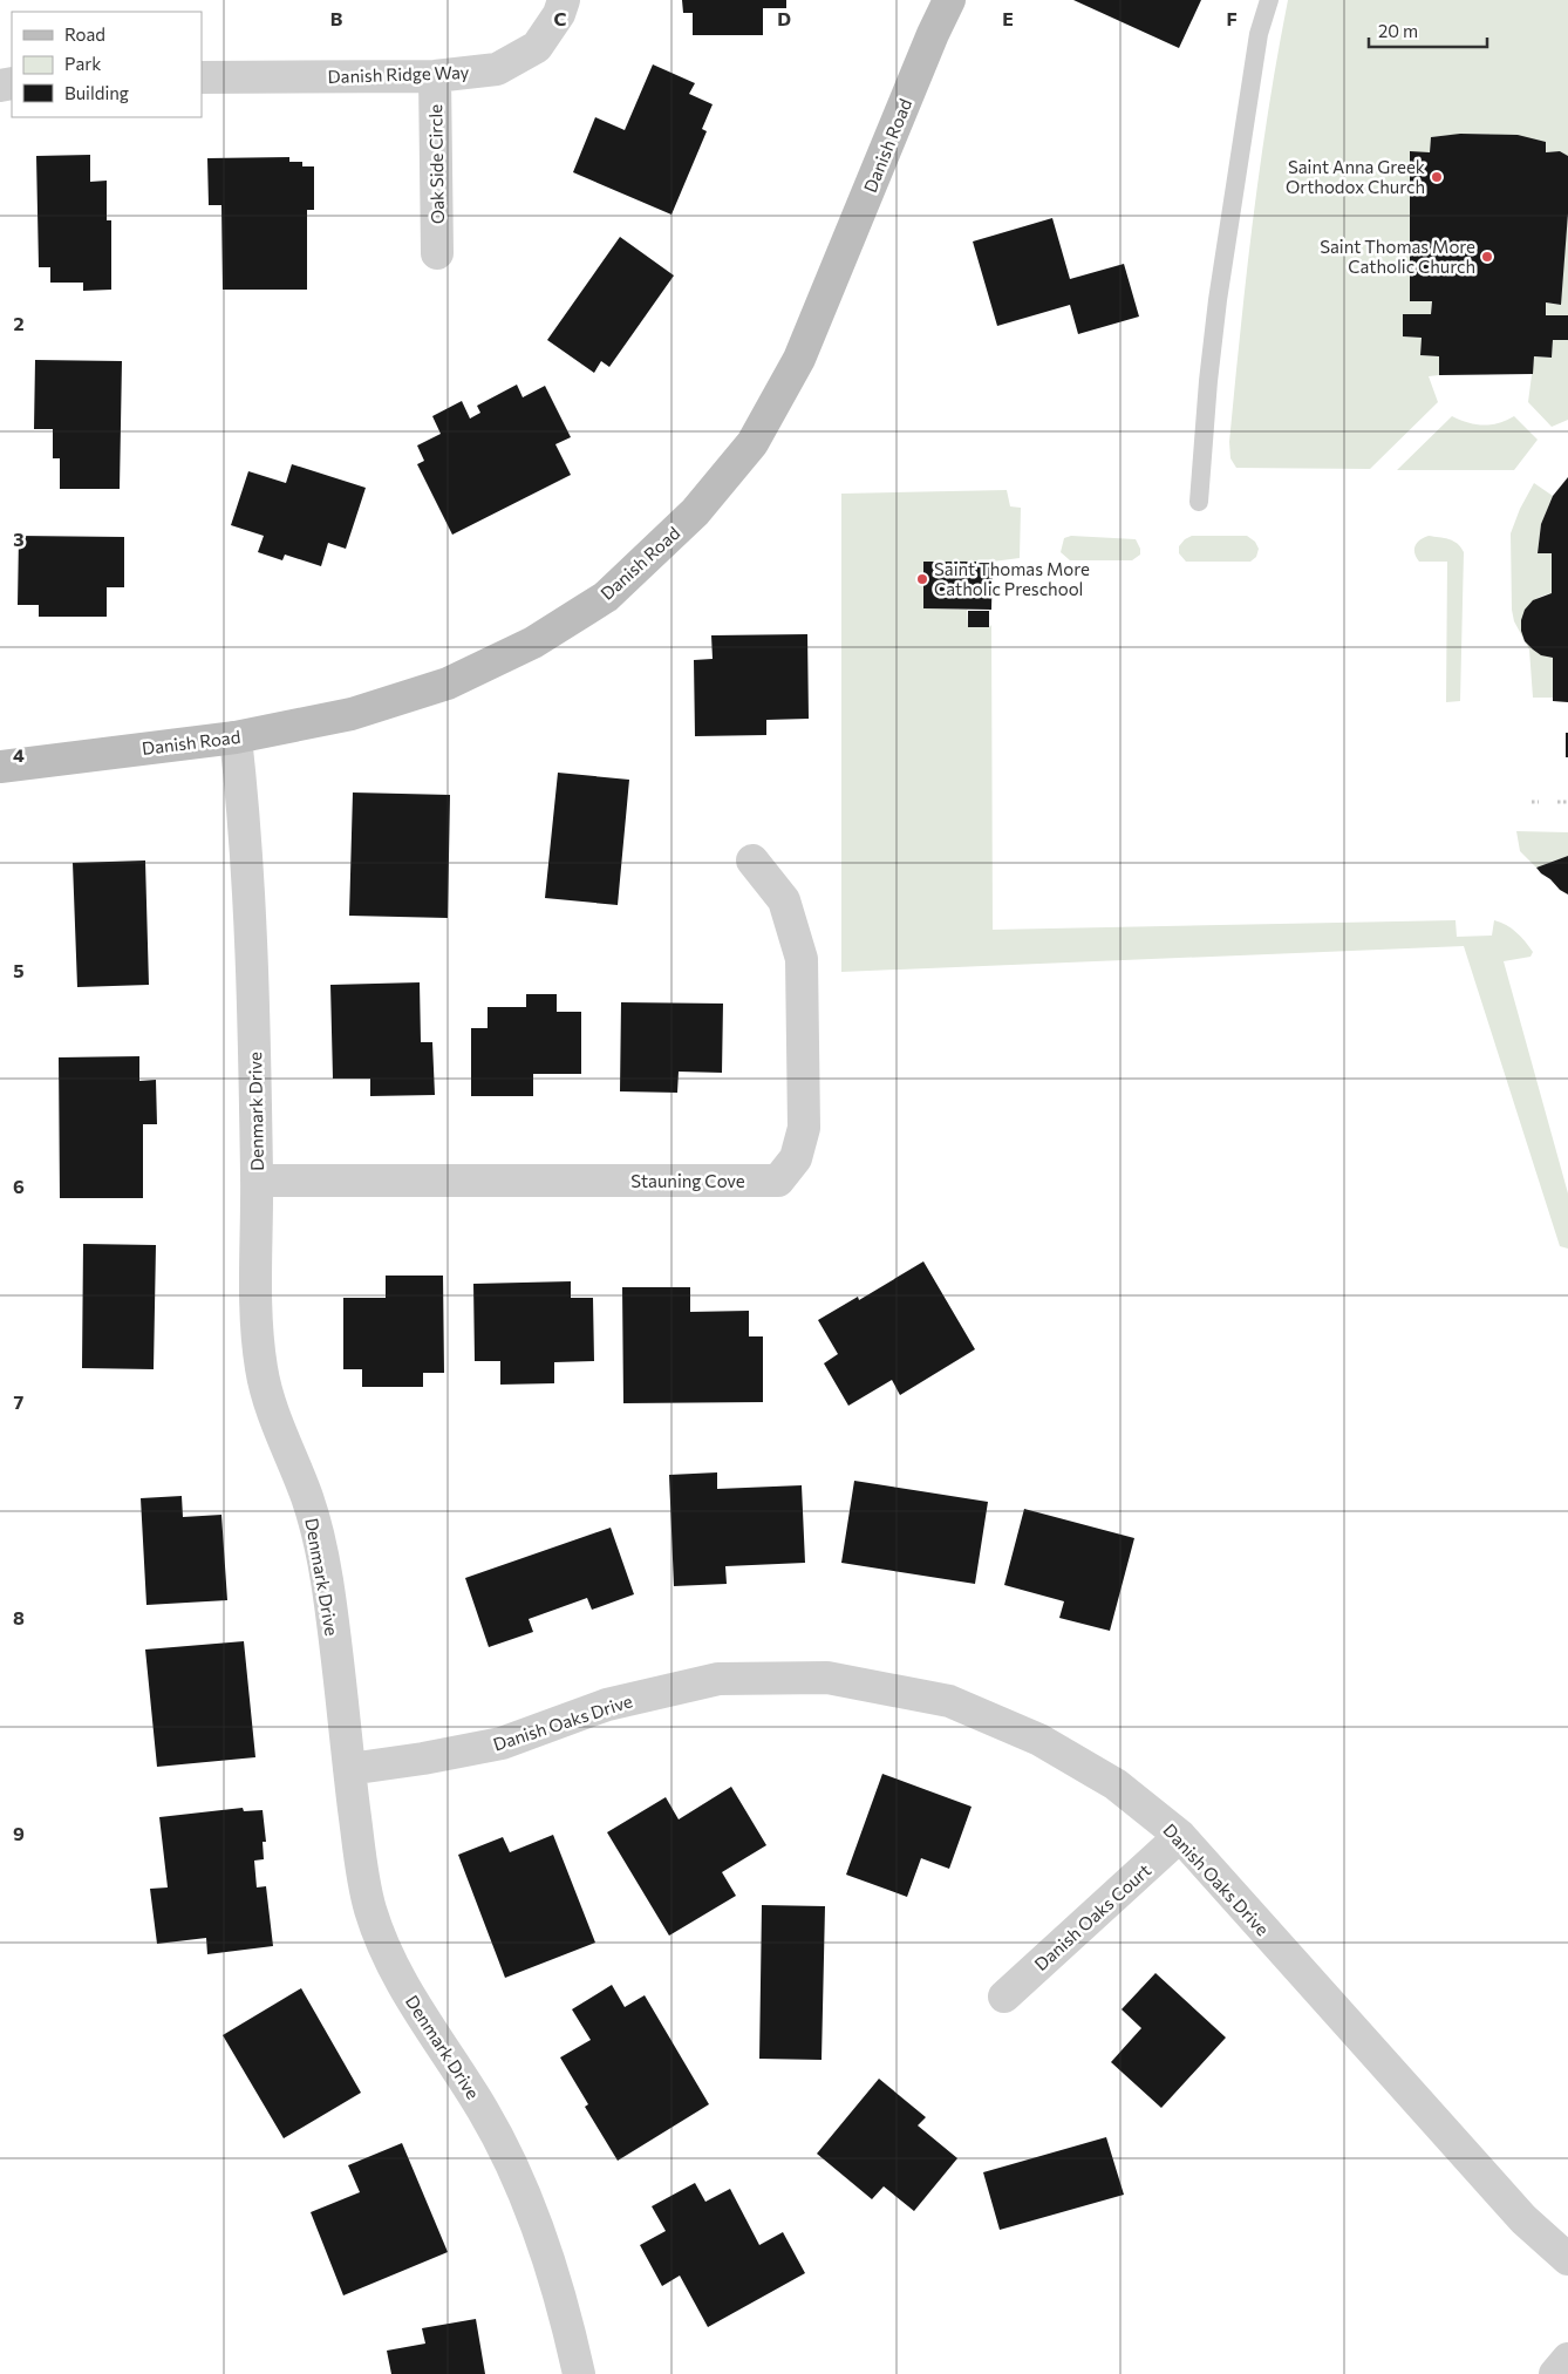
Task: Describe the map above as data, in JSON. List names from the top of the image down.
{
  "streets": {
    "street": [
      "Danish Ridge Way",
      "Danish Road",
      "Oak Side Circle",
      "Denmark Drive",
      "Stauning Cove",
      "Danish Oaks Drive",
      "Danish Oaks Court"
    ]
  },
  "crossings": [
    ["Danish Ridge Way", "Oak Side Circle"],
    ["Danish Road", "Denmark Drive"],
    ["Denmark Drive", "Stauning Cove"],
    ["Denmark Drive", "Danish Oaks Drive"],
    ["Danish Oaks Drive", "Danish Oaks Court"]
  ],
  "places": ["Saint Anna Greek Orthodox Church", "Saint Thomas More Catholic Church", "Saint Thomas More Catholic Preschool"],
  "legend": ["Road", "Park", "Building"],
  "scale_bar": "20 m",
  "grid": {
    "columns": [
      "B",
      "C",
      "D",
      "E",
      "F"
    ],
    "rows": [
      "2",
      "3",
      "4",
      "5",
      "6",
      "7",
      "8",
      "9"
    ]
  }
}
